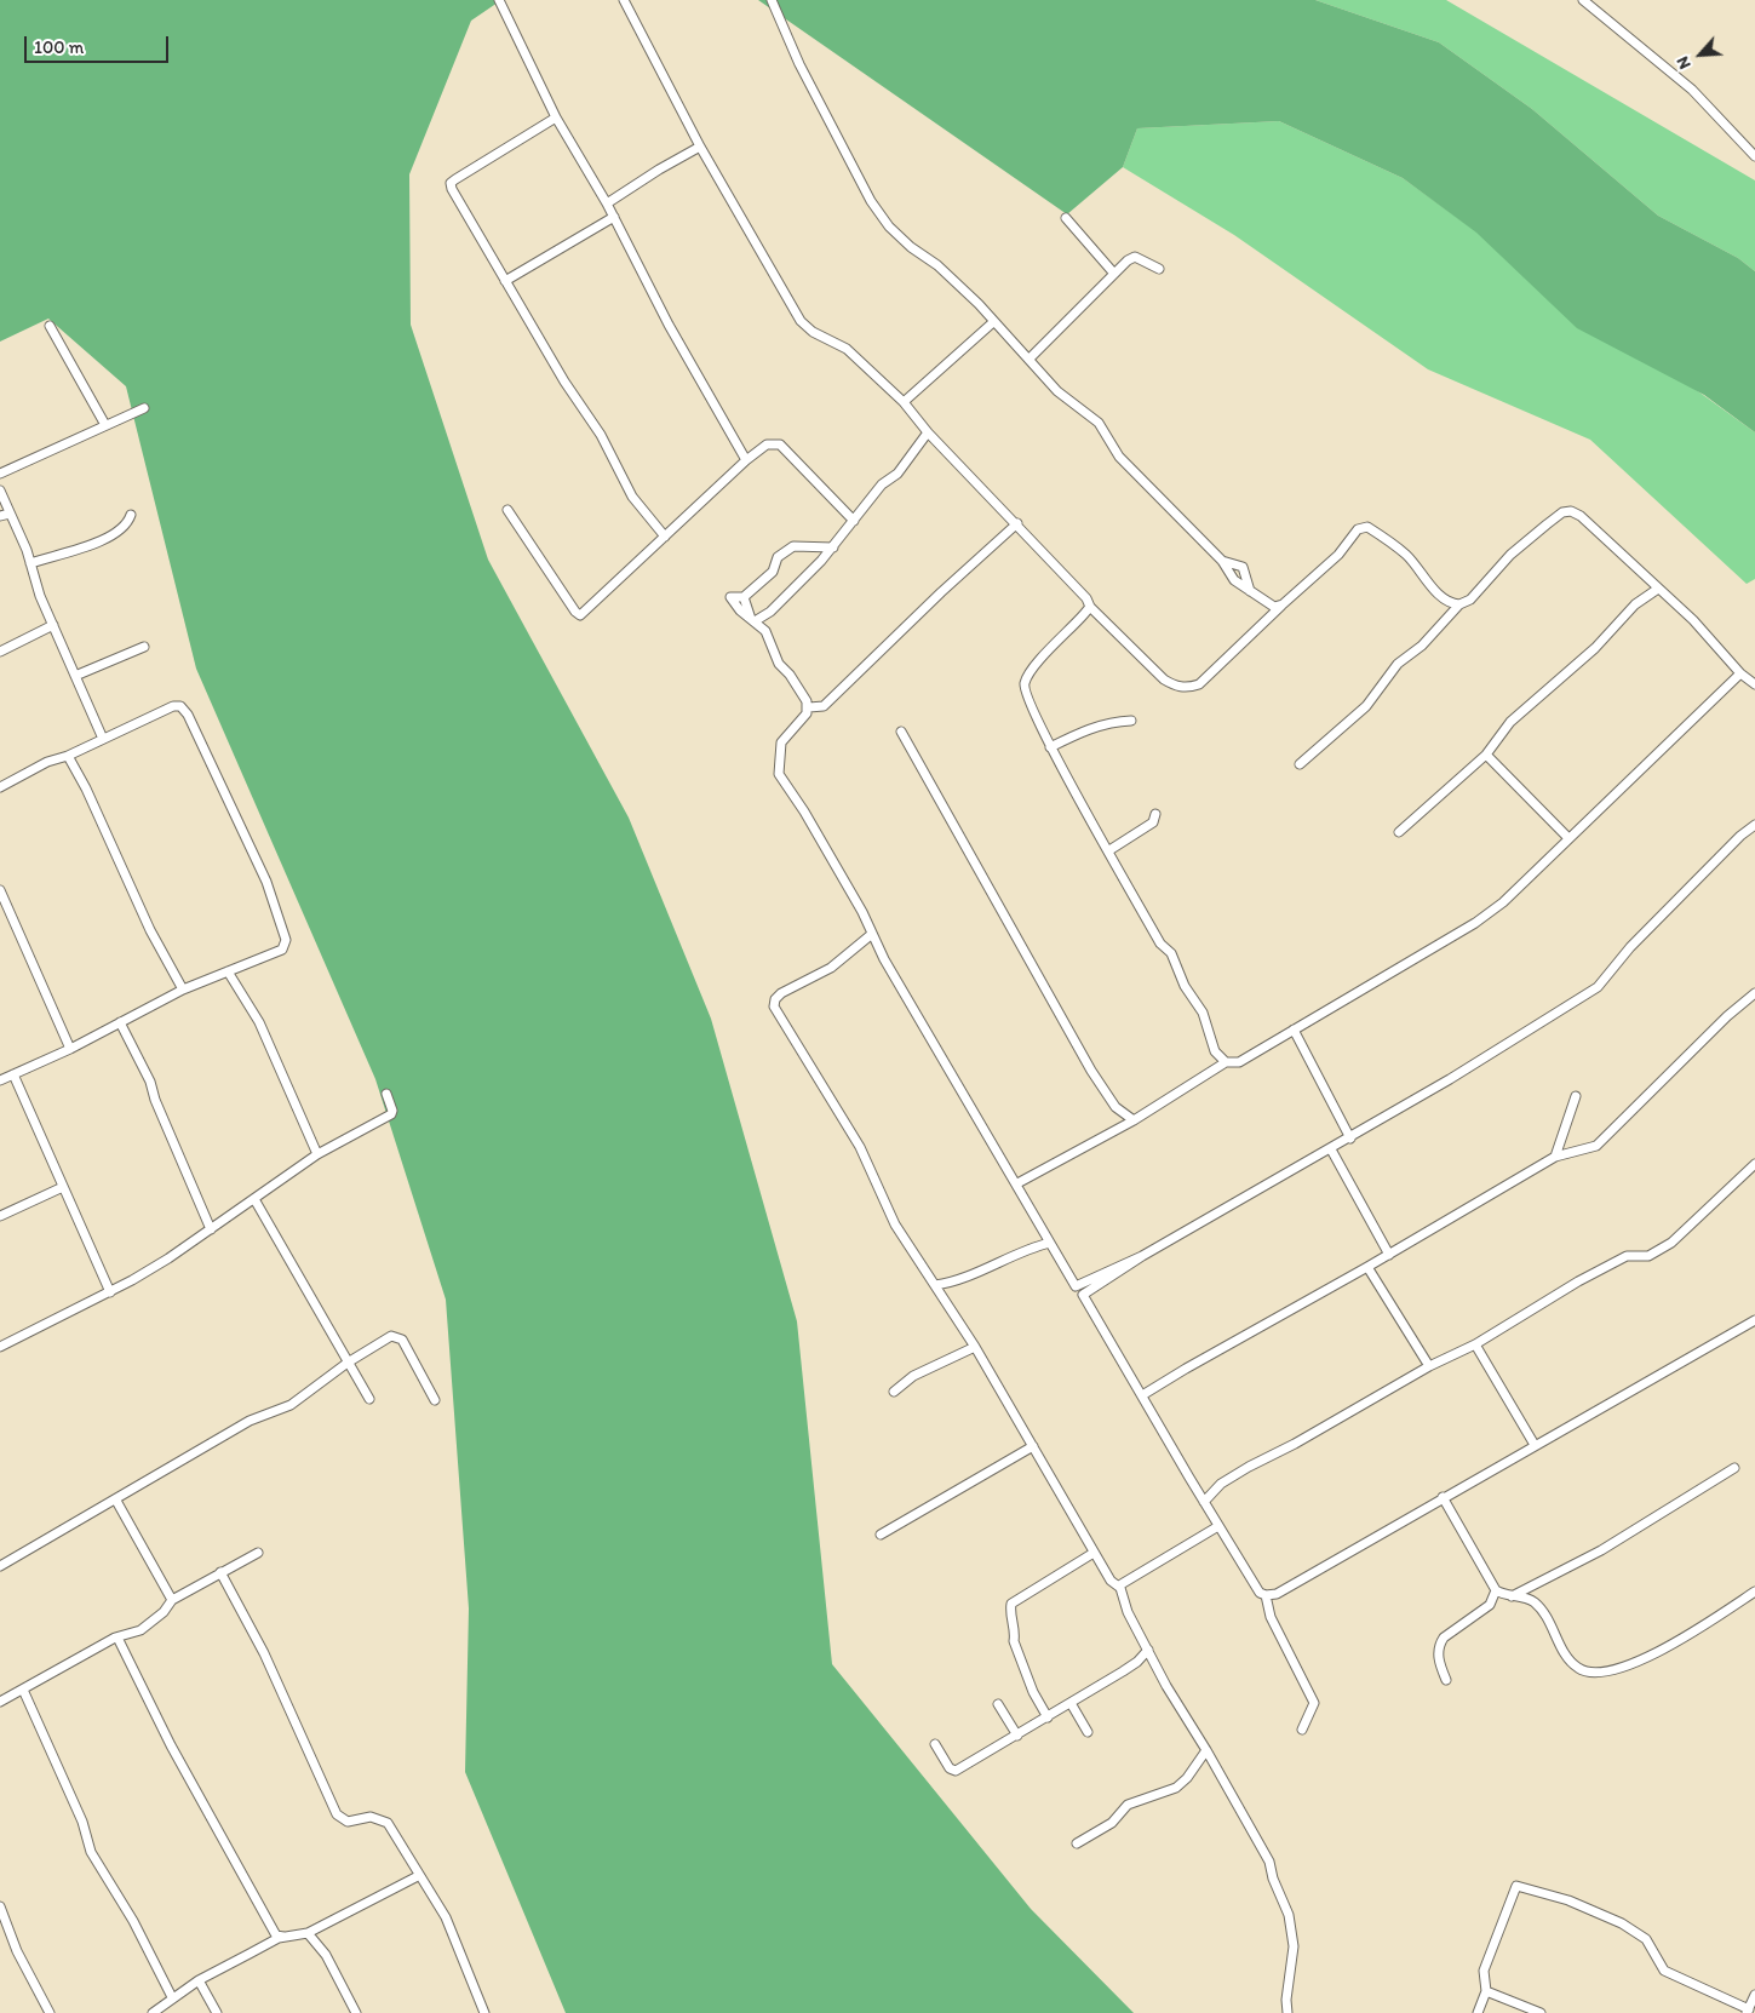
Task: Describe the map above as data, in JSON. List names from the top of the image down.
{
  "scale_bar": "100 m",
  "north": "bottom left"
}
